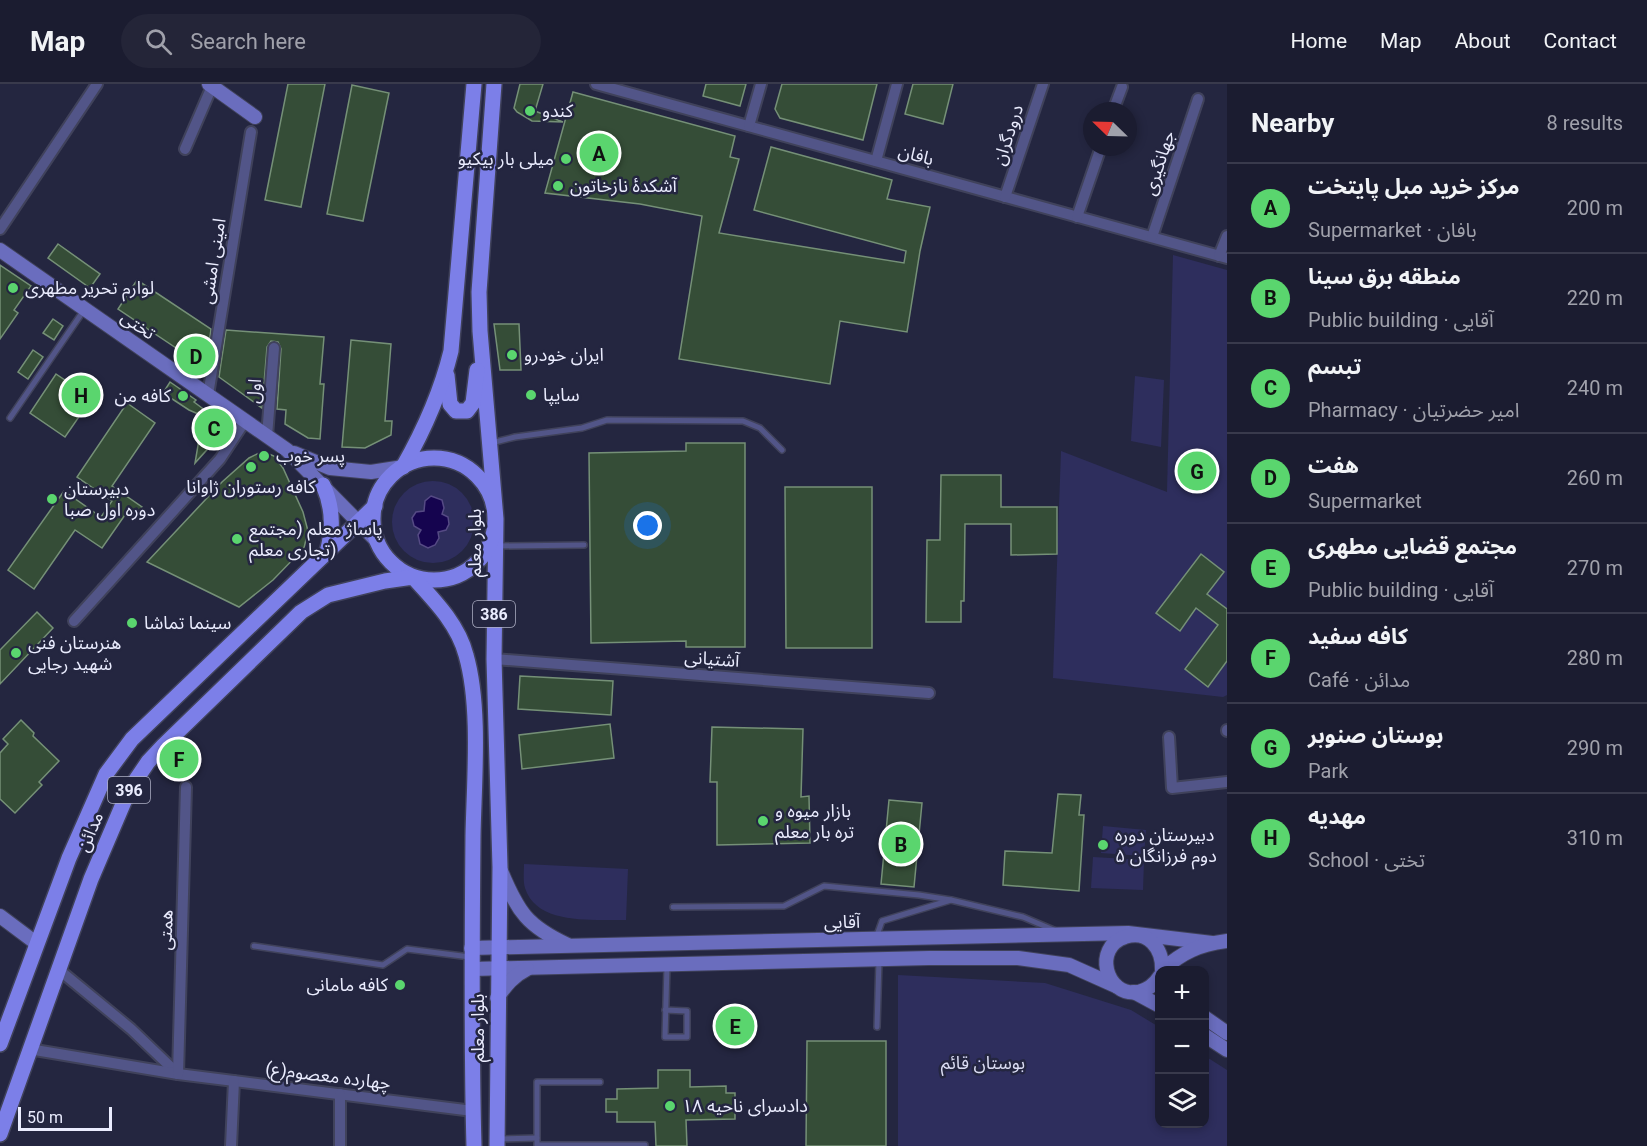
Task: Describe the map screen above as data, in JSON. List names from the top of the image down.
{
  "streets": {
    "main road": [
      "تختی",
      "بلوار معلم",
      "386",
      "396",
      "مدائن",
      "آقایی"
    ],
    "street": [
      "درودگران",
      "بافان",
      "جهانگیری",
      "امینی امشی",
      "اول",
      "آشتیانی",
      "همتی",
      "چهارده معصوم(ع)"
    ]
  },
  "crossings": [
    ["درودگران", "بافان"],
    ["بافان", "جهانگیری"],
    ["امینی امشی", "تختی"],
    ["تختی", "اول"],
    ["تختی", "بلوار معلم"],
    ["تختی", "مدائن"],
    ["بلوار معلم", "آشتیانی"],
    ["بلوار معلم", "مدائن"],
    ["بلوار معلم", "آقایی"],
    ["بلوار معلم", "چهارده معصوم(ع)"],
    ["مدائن", "چهارده معصوم(ع)"],
    ["همتی", "چهارده معصوم(ع)"]
  ],
  "parks": ["بوستان قائم"],
  "places": [
    "کندو",
    "میلی بار بیکیو",
    "آشکدهٔ نازخاتون",
    "لوارم تحریر مطهری",
    "ایران خودرو",
    "سایپا",
    "کافه من",
    "پسر خوب",
    "کافه رستوران ژاوانا",
    "دبیرستان دوره اول صبا",
    "پاساژ معلم (مجتمع تجاری معلم)",
    "سینما تماشا",
    "هنرستان فنی شهید رجایی",
    "بازار میوه و تره بار معلم",
    "دبیرستان دوره دوم فرزانگان ۵",
    "کافه مامانی",
    "دادسرای ناحیه ۱۸"
  ],
  "scale_bar": "50 m",
  "north": "top left",
  "page": {
    "header": "Map",
    "search": "Search here",
    "nav": [
      "Home",
      "Map",
      "About",
      "Contact"
    ],
    "heading": ["Nearby", "8 results"],
    "pins": [
      "A",
      "D",
      "H",
      "C",
      "G",
      "F",
      "B",
      "E"
    ],
    "list": [
      {
        "mark": "A",
        "name": "مرکز خرید مبل پایتخت",
        "note": "Supermarket · بافان",
        "value": "200 m"
      },
      {
        "mark": "B",
        "name": "منطقه برق سینا",
        "note": "Public building · آقایی",
        "value": "220 m"
      },
      {
        "mark": "C",
        "name": "تبسم",
        "note": "Pharmacy · امیر حضرتیان",
        "value": "240 m"
      },
      {
        "mark": "D",
        "name": "هفت",
        "note": "Supermarket",
        "value": "260 m"
      },
      {
        "mark": "E",
        "name": "مجتمع قضایی مطهری",
        "note": "Public building · آقایی",
        "value": "270 m"
      },
      {
        "mark": "F",
        "name": "کافه سفید",
        "note": "Café · مدائن",
        "value": "280 m"
      },
      {
        "mark": "G",
        "name": "بوستان صنوبر",
        "note": "Park",
        "value": "290 m"
      },
      {
        "mark": "H",
        "name": "مهدیه",
        "note": "School · تختی",
        "value": "310 m"
      }
    ],
    "map_buttons": ["+", "−"],
    "scale": "50 m"
  }
}
